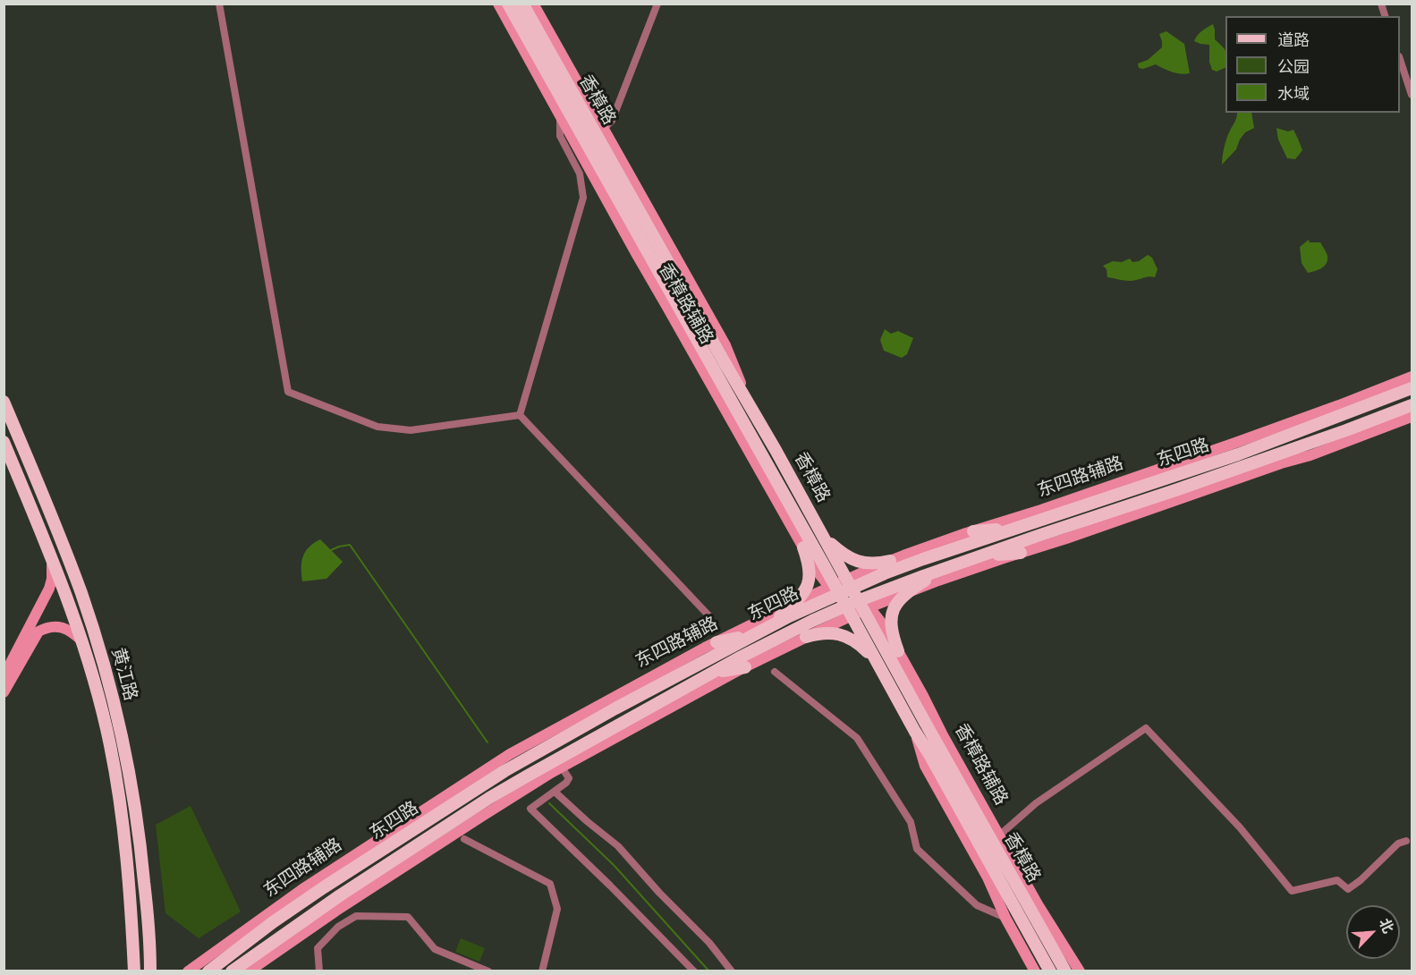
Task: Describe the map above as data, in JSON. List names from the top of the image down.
{
  "streets": {
    "main road": [
      "香樟路",
      "香樟路辅路",
      "东四路",
      "东四路辅路",
      "黄江路"
    ]
  },
  "crossings": [
    ["香樟路", "香樟路辅路"],
    ["香樟路", "东四路"],
    ["香樟路", "东四路辅路"],
    ["香樟路辅路", "东四路"],
    ["香樟路辅路", "东四路辅路"],
    ["东四路", "东四路辅路"]
  ],
  "legend": ["道路", "公园", "水域"],
  "north": "top right"
}
